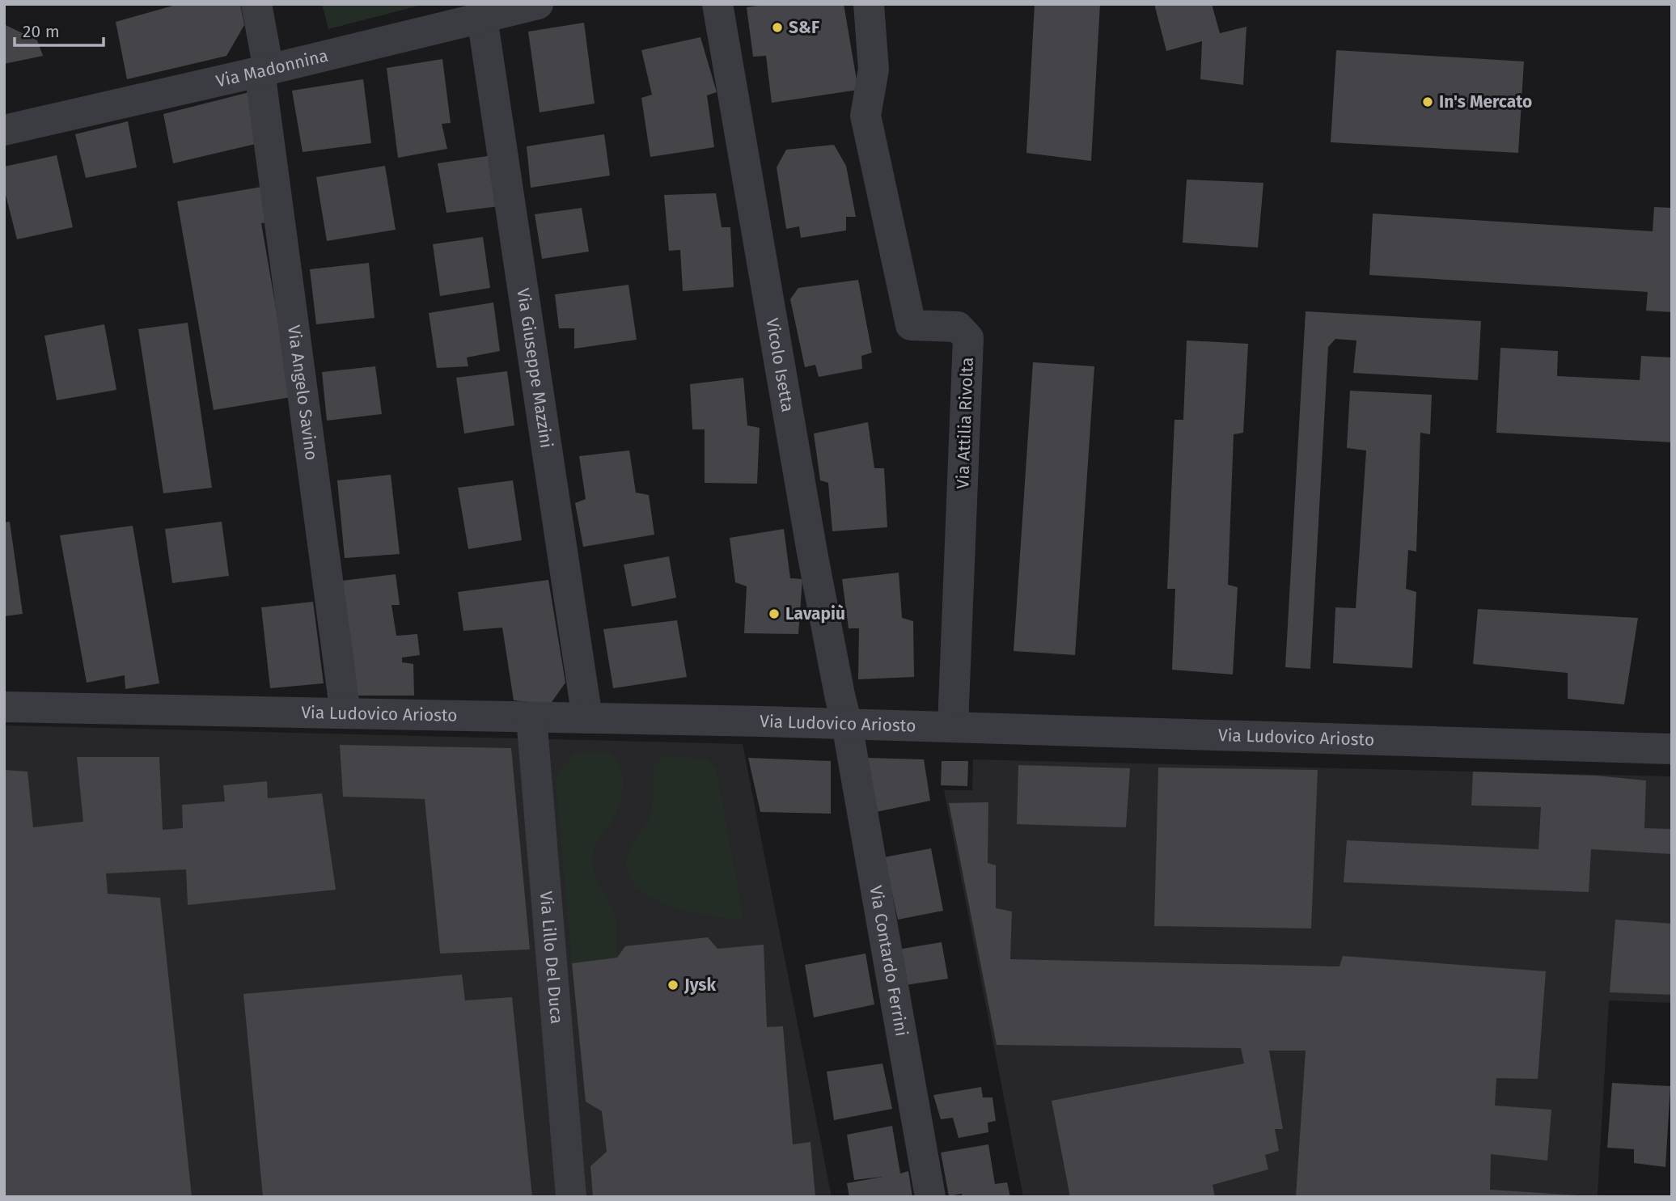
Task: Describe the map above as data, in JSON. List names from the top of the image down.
{
  "streets": {
    "street": [
      "Via Madonnina",
      "Vicolo Isetta",
      "Via Giuseppe Mazzini",
      "Via Angelo Savino",
      "Via Attilia Rivolta",
      "Via Ludovico Ariosto",
      "Via Lillo Del Duca",
      "Via Contardo Ferrini"
    ]
  },
  "crossings": [
    ["Via Madonnina", "Via Giuseppe Mazzini"],
    ["Via Madonnina", "Via Angelo Savino"],
    ["Vicolo Isetta", "Via Ludovico Ariosto"],
    ["Vicolo Isetta", "Via Contardo Ferrini"],
    ["Via Giuseppe Mazzini", "Via Ludovico Ariosto"],
    ["Via Angelo Savino", "Via Ludovico Ariosto"],
    ["Via Attilia Rivolta", "Via Ludovico Ariosto"],
    ["Via Ludovico Ariosto", "Via Lillo Del Duca"],
    ["Via Ludovico Ariosto", "Via Contardo Ferrini"]
  ],
  "places": [
    "S&F",
    "In's Mercato",
    "Lavapiù",
    "Jysk"
  ],
  "scale_bar": "20 m"
}
